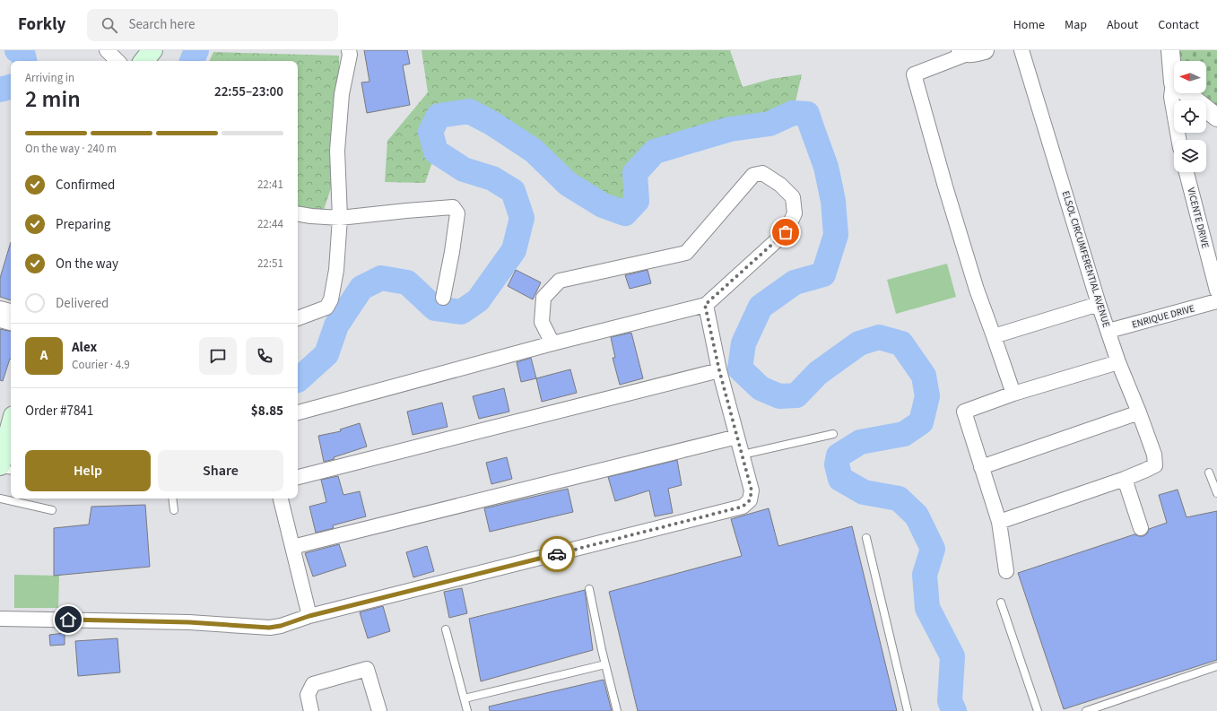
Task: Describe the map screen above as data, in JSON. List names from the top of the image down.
{
  "streets": {
    "street": ["VICENTE DRIVE", "ELSOL CIRCUMFERENTIAL AVENUE", "ENRIQUE DRIVE"]
  },
  "crossings": [
    ["ELSOL CIRCUMFERENTIAL AVENUE", "ENRIQUE DRIVE"]
  ],
  "north": "left",
  "page": {
    "header": "Forkly",
    "search": "Search here",
    "nav": [
      "Home",
      "Map",
      "About",
      "Contact"
    ],
    "heading": ["2 min", "Arriving in", "22:55–23:00"],
    "panel": [
      "Alex",
      "Courier · 4.9",
      "Order #7841",
      "$8.85"
    ],
    "bar": "On the way · 240 m",
    "list": [
      ["Confirmed", "22:41"],
      ["Preparing", "22:44"],
      ["On the way", "22:51"],
      "Delivered"
    ],
    "round": "A",
    "buttons": ["Help", "Share"]
  }
}
